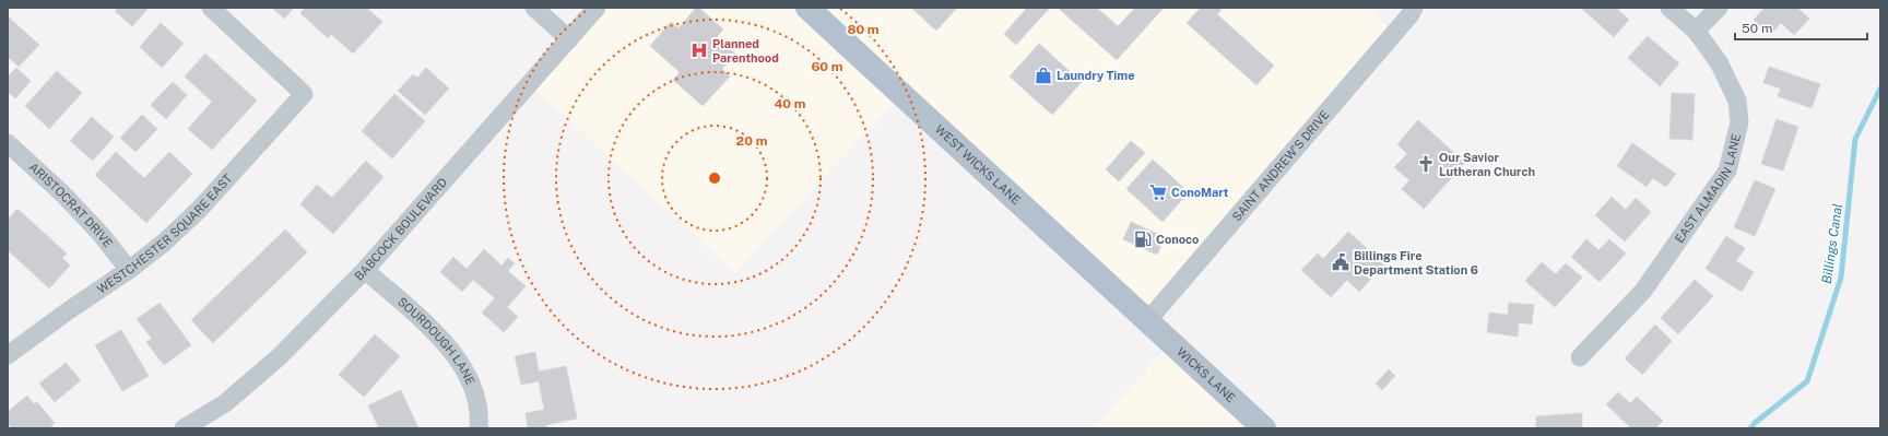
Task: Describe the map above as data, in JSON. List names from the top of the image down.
{
  "streets": {
    "main road": ["WEST WICKS LANE", "WICKS LANE"],
    "street": [
      "SAINT ANDREW'S DRIVE",
      "EAST ALMADIN LANE",
      "ARISTOCRAT DRIVE",
      "BABCOCK BOULEVARD",
      "WESTCHESTER SQUARE EAST",
      "SOURDOUGH LANE"
    ]
  },
  "crossings": [
    ["WEST WICKS LANE", "SAINT ANDREW'S DRIVE"],
    ["WEST WICKS LANE", "WICKS LANE"],
    ["SAINT ANDREW'S DRIVE", "WICKS LANE"],
    ["ARISTOCRAT DRIVE", "WESTCHESTER SQUARE EAST"],
    ["BABCOCK BOULEVARD", "SOURDOUGH LANE"]
  ],
  "water": ["Billings Canal"],
  "places": {
    "hospital": ["Planned Parenthood"],
    "shop": ["Laundry Time"],
    "church": ["Our Savior Lutheran Church"],
    "supermarket": ["ConoMart"],
    "fuel station": ["Conoco"],
    "public building": ["Billings Fire Department Station 6"]
  },
  "scale_bar": "50 m",
  "rings": [
    "80 m",
    "60 m",
    "40 m",
    "20 m"
  ]
}
